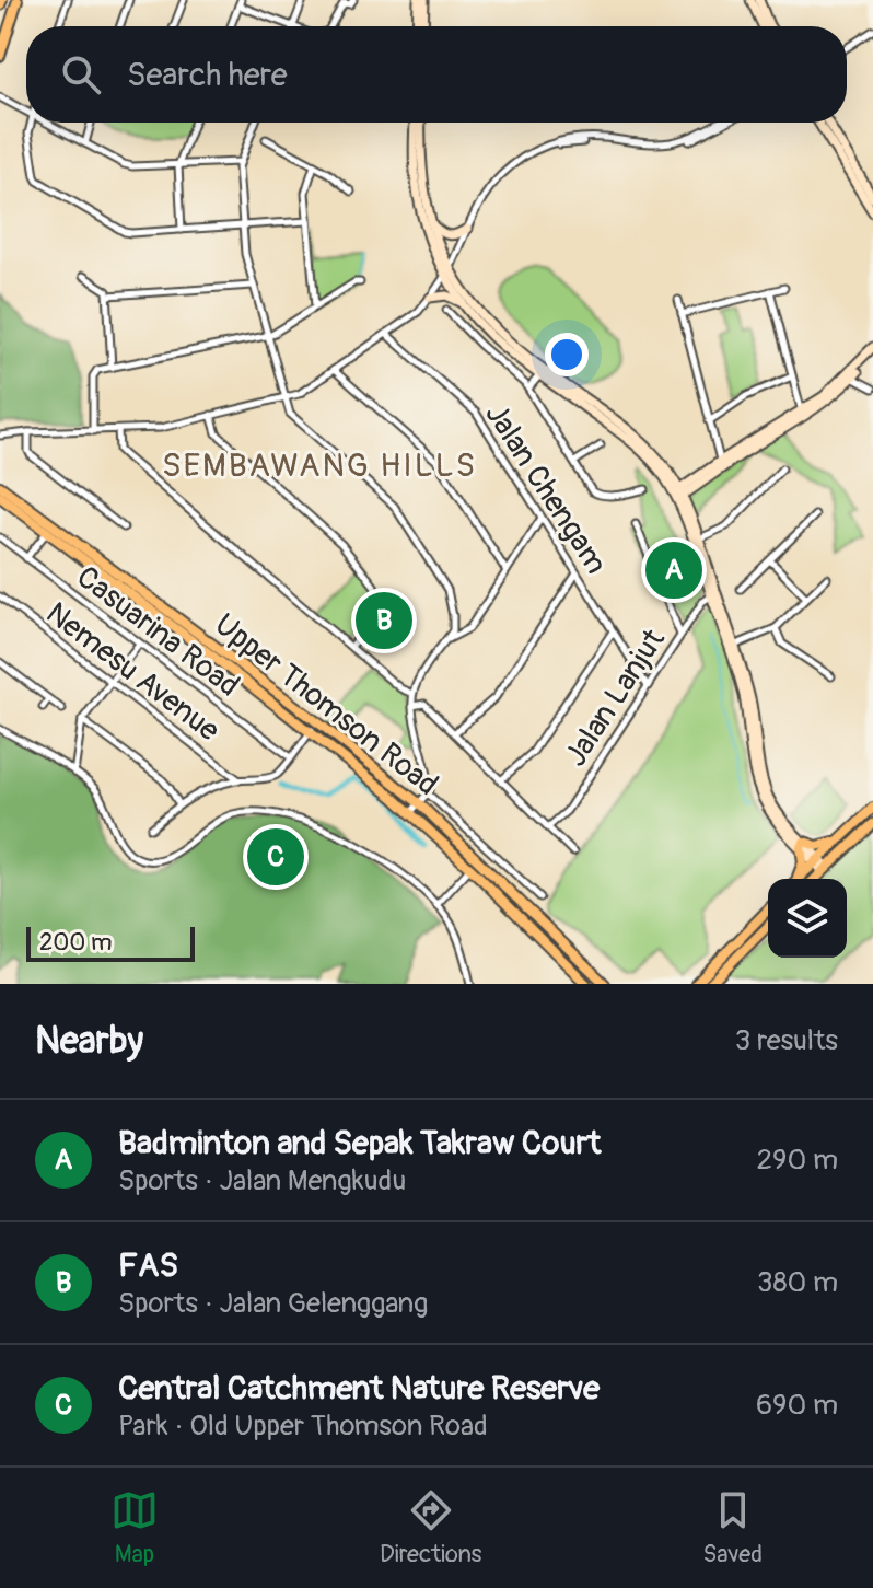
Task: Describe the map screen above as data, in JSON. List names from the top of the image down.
{
  "streets": {
    "main road": ["Upper Thomson Road"],
    "street": [
      "Jalan Chengam",
      "Casuarina Road",
      "Nemesu Avenue",
      "Jalan Lanjut"
    ]
  },
  "crossings": [
    ["Jalan Chengam", "Jalan Lanjut"]
  ],
  "districts": ["SEMBAWANG HILLS"],
  "scale_bar": "200 m",
  "page": {
    "search": "Search here",
    "pins": ["A", "B", "C"],
    "scale": "200 m",
    "heading": ["Nearby", "3 results"],
    "list": [
      {
        "mark": "A",
        "name": "Badminton and Sepak Takraw Court",
        "note": "Sports · Jalan Mengkudu",
        "value": "290 m"
      },
      {
        "mark": "B",
        "name": "FAS",
        "note": "Sports · Jalan Gelenggang",
        "value": "380 m"
      },
      {
        "mark": "C",
        "name": "Central Catchment Nature Reserve",
        "note": "Park · Old Upper Thomson Road",
        "value": "690 m"
      }
    ],
    "nav": ["Map", "Directions", "Saved"]
  }
}
